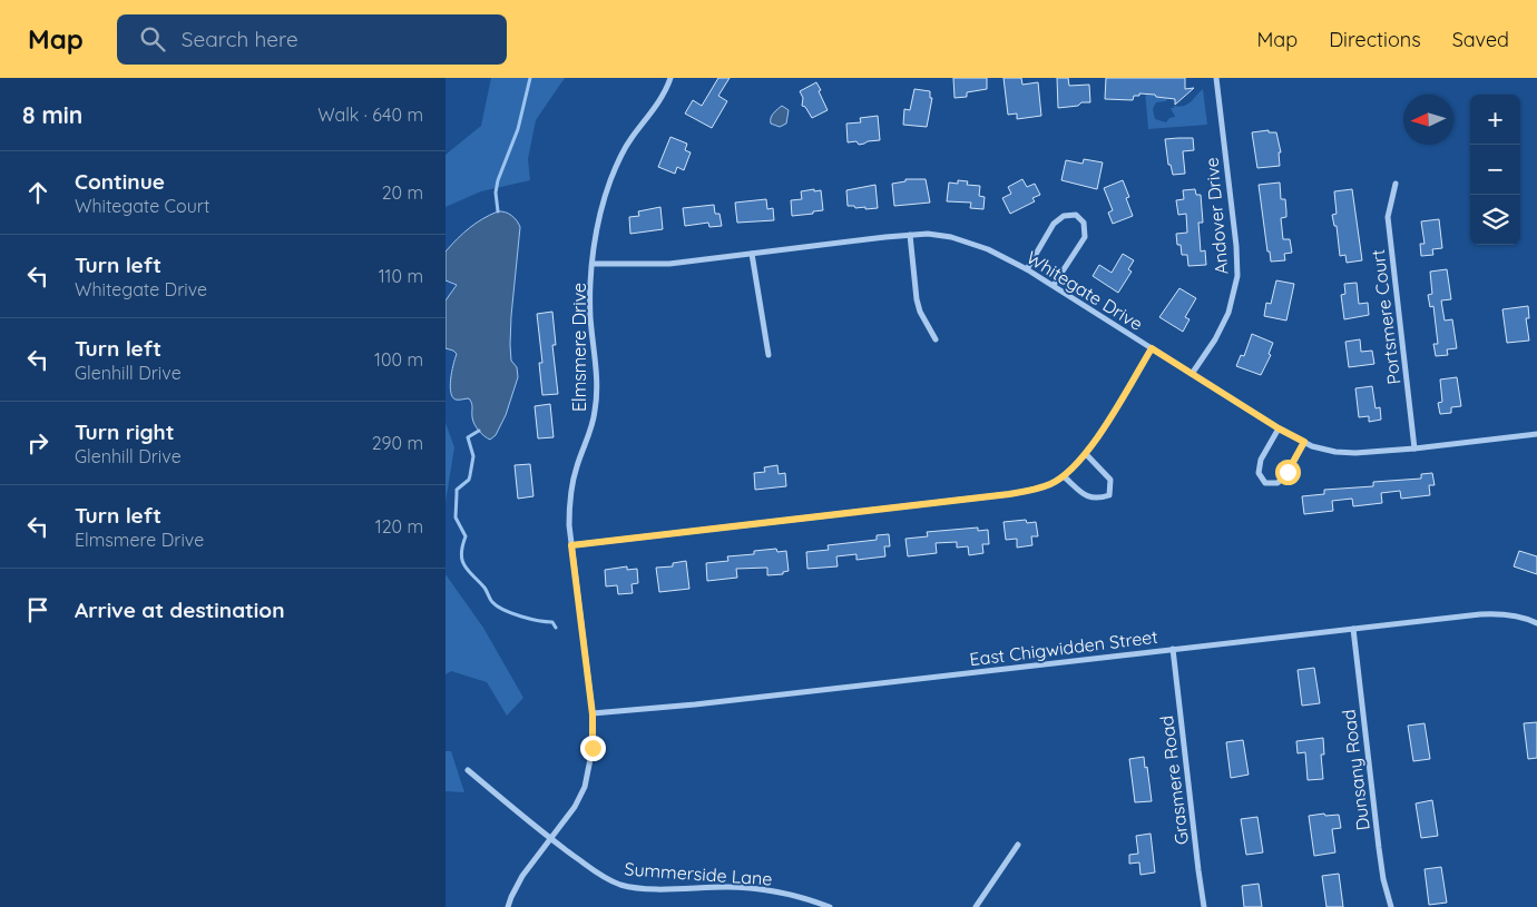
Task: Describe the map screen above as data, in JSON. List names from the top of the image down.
{
  "streets": {
    "street": [
      "Andover Drive",
      "Whitegate Drive",
      "Portsmere Court",
      "Elmsmere Drive",
      "East Chigwidden Street",
      "Dunsany Road",
      "Grasmere Road",
      "Summerside Lane"
    ]
  },
  "crossings": [
    ["Andover Drive", "Whitegate Drive"],
    ["Whitegate Drive", "Portsmere Court"],
    ["Whitegate Drive", "Elmsmere Drive"],
    ["Elmsmere Drive", "East Chigwidden Street"],
    ["Elmsmere Drive", "Summerside Lane"],
    ["East Chigwidden Street", "Dunsany Road"],
    ["East Chigwidden Street", "Grasmere Road"]
  ],
  "north": "left",
  "page": {
    "header": "Map",
    "search": "Search here",
    "nav": ["Map", "Directions", "Saved"],
    "heading": ["8 min", "Walk · 640 m"],
    "map_buttons": ["+", "−"],
    "list": [
      ["Continue", "Whitegate Court", "20 m"],
      ["Turn left", "Whitegate Drive", "110 m"],
      ["Turn left", "Glenhill Drive", "100 m"],
      ["Turn right", "Glenhill Drive", "290 m"],
      ["Turn left", "Elmsmere Drive", "120 m"],
      "Arrive at destination"
    ]
  }
}
